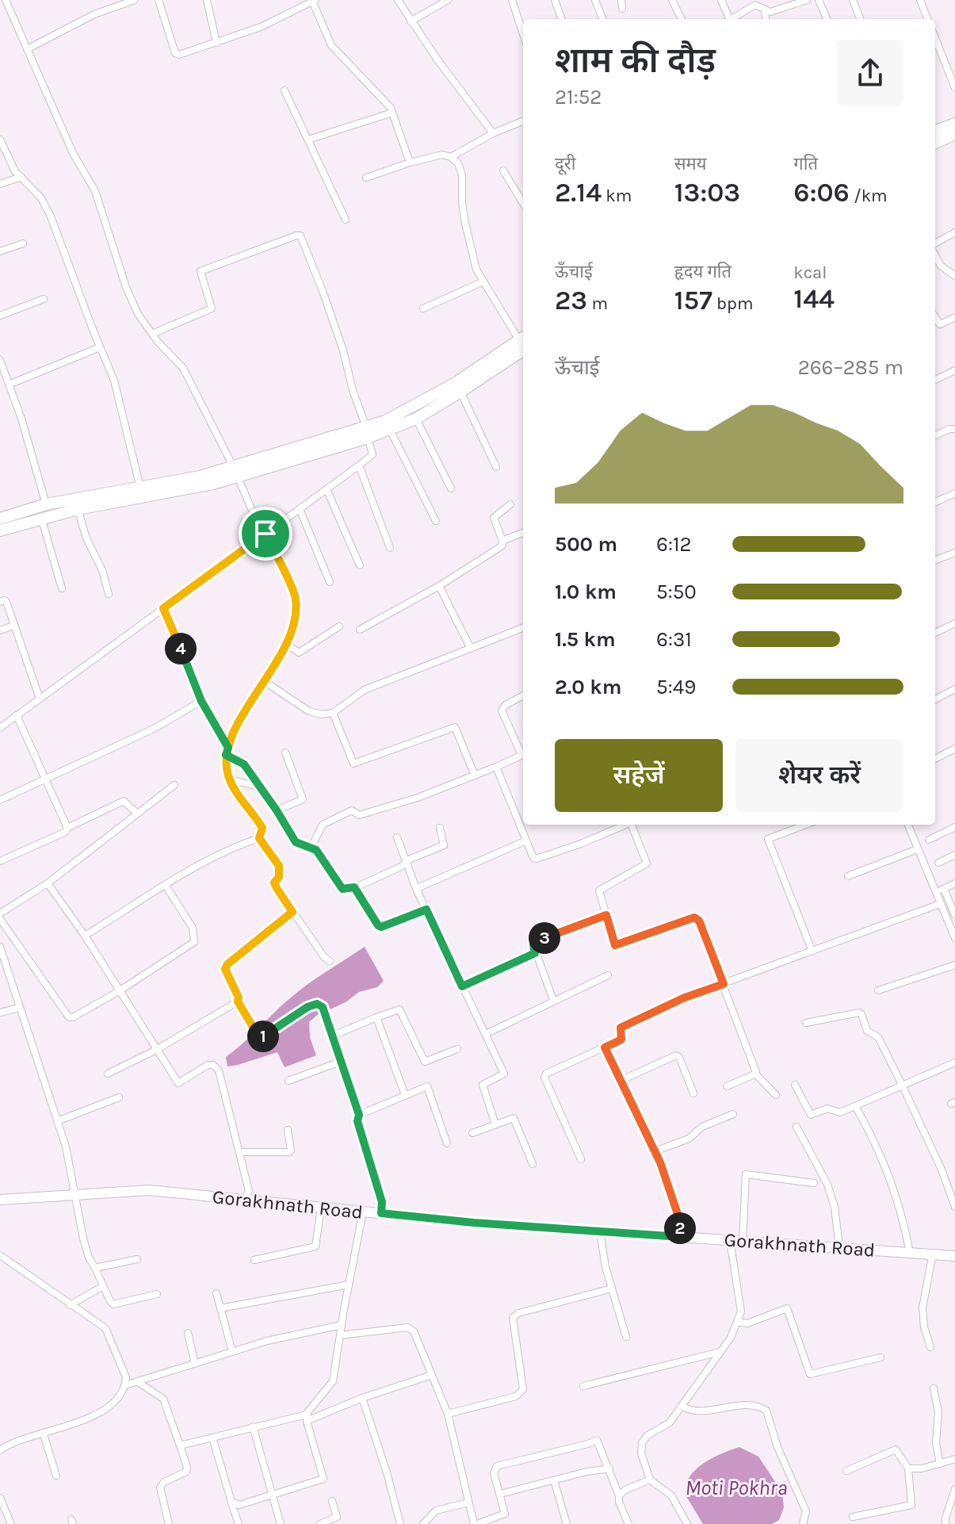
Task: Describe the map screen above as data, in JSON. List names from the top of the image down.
{
  "streets": {
    "main road": ["Gorakhnath Road"]
  },
  "water": ["Moti Pokhra"],
  "page": {
    "heading": ["शाम की दौड़", "21:52"],
    "stats": [
      ["दूरी", "2.14 km"],
      ["समय", "13:03"],
      ["गति", "6:06 /km"],
      ["ऊँचाई", "23 m"],
      ["हृदय गति", "157 bpm"],
      ["kcal", "144"]
    ],
    "chart": ["ऊँचाई", "266–285 m"],
    "list": [
      {
        "name": "500 m",
        "note": "6:12"
      },
      {
        "name": "1.0 km",
        "note": "5:50"
      },
      {
        "name": "1.5 km",
        "note": "6:31"
      },
      {
        "name": "2.0 km",
        "note": "5:49"
      }
    ],
    "pins": [
      "4",
      "3",
      "1",
      "2"
    ],
    "buttons": ["सहेजें", "शेयर करें"]
  }
}
